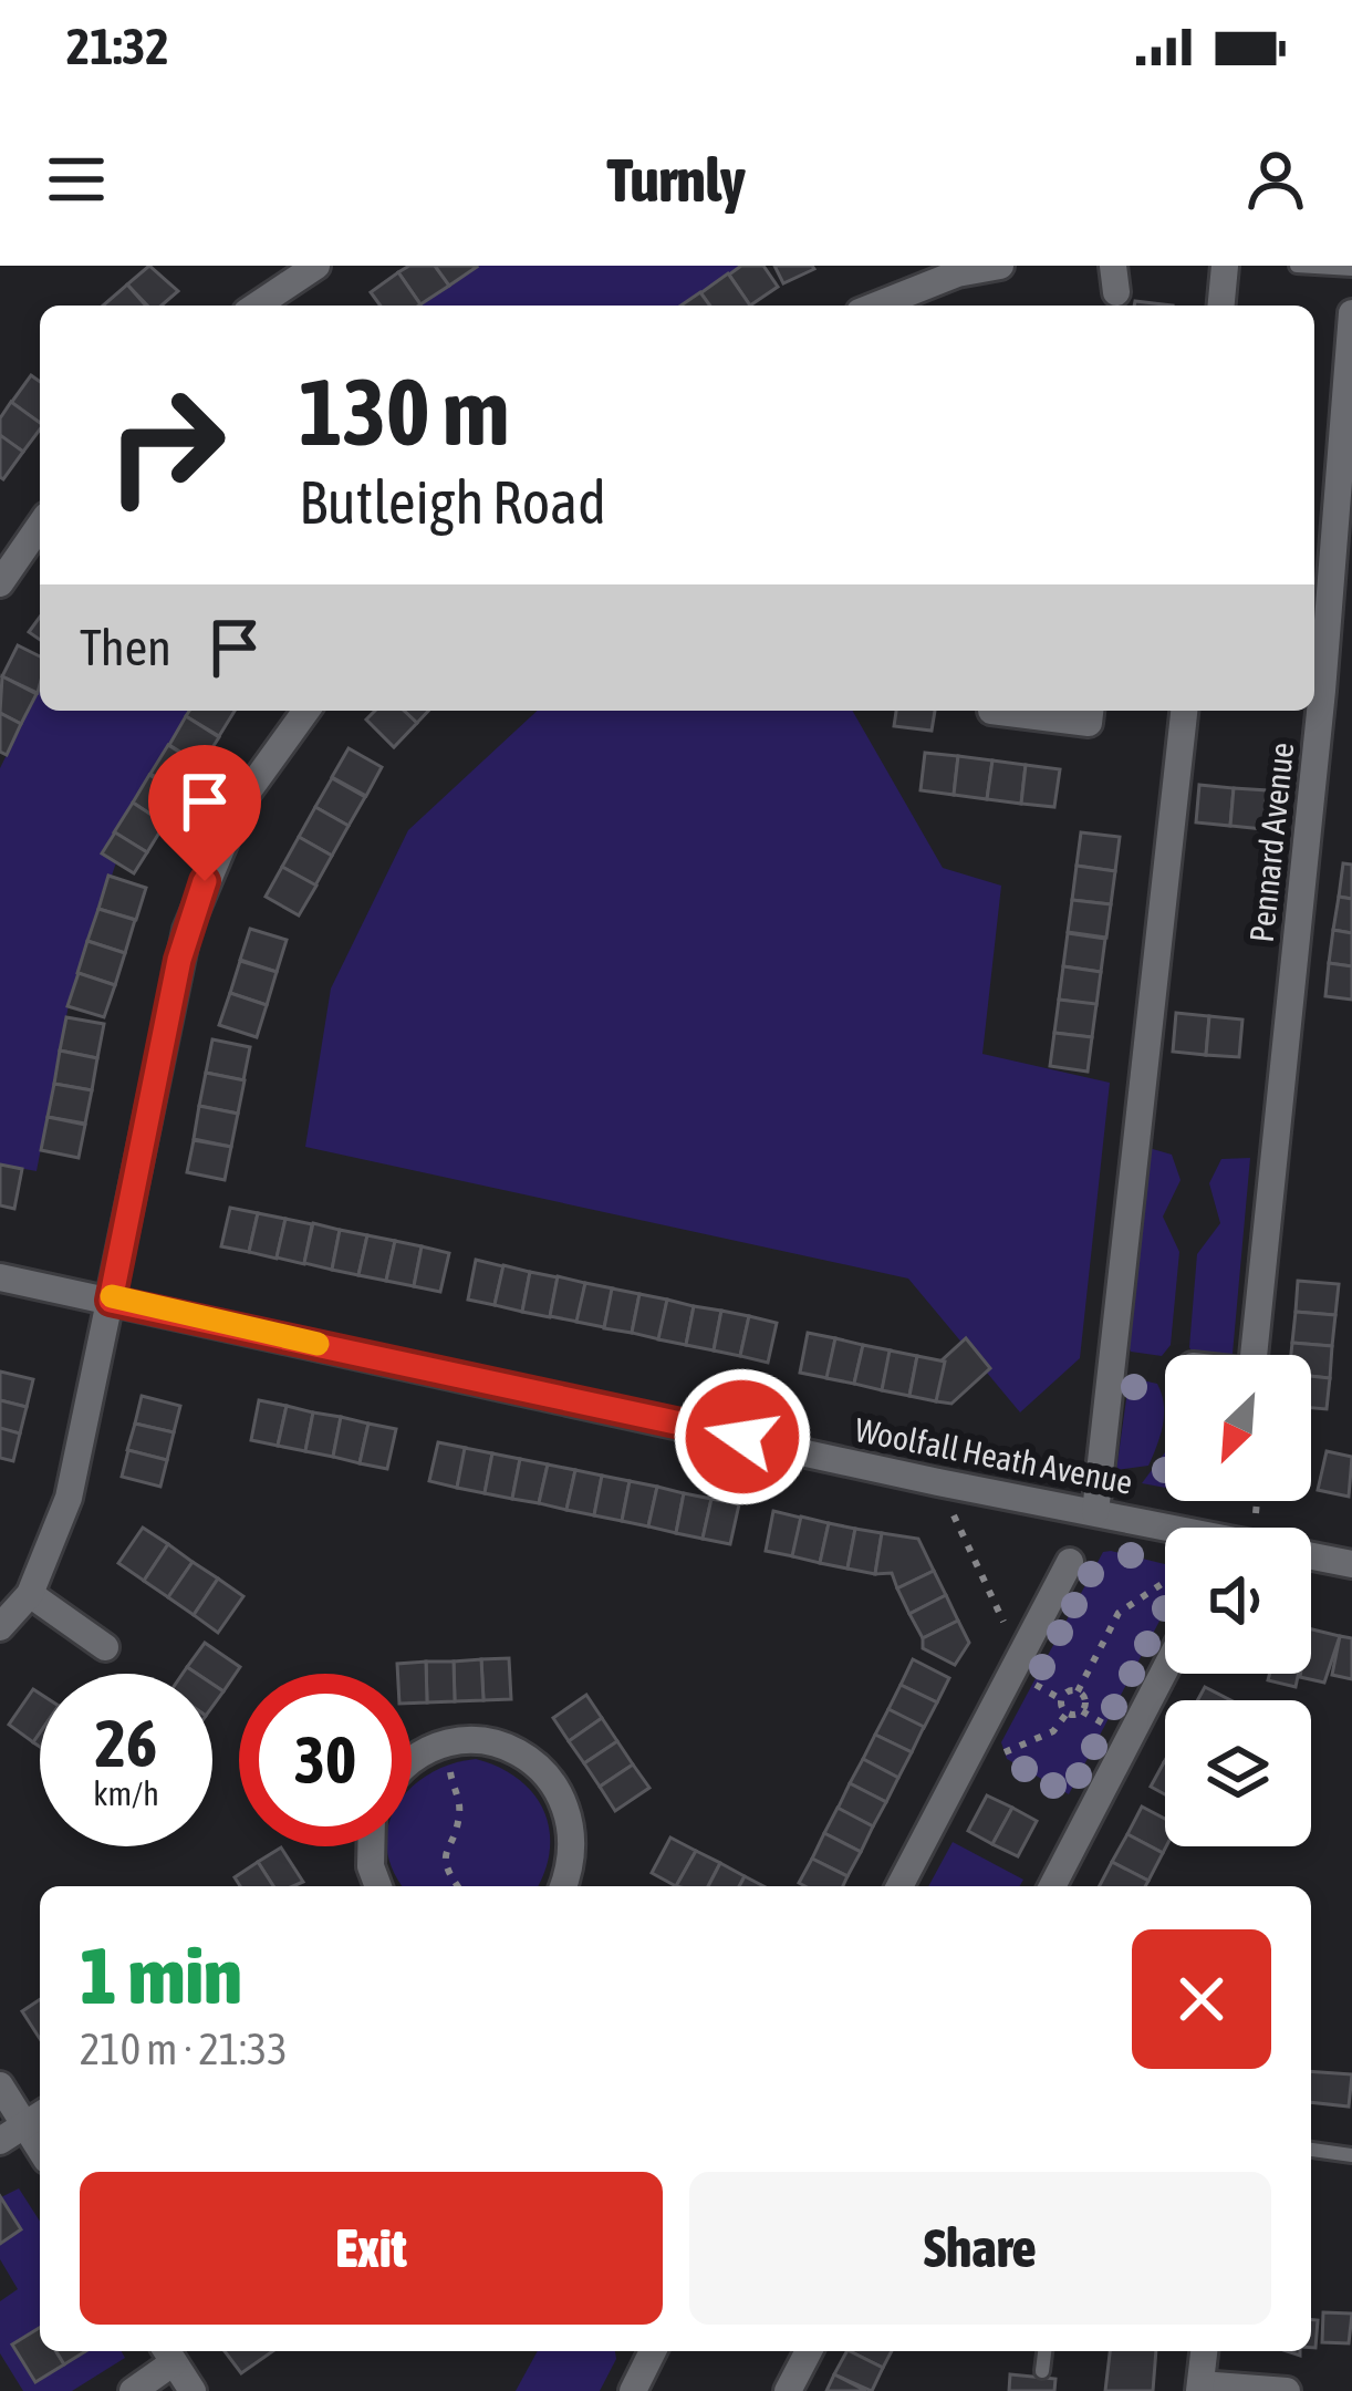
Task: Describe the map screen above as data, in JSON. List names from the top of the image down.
{
  "streets": {
    "street": ["Pennard Avenue", "Woolfall Heath Avenue"]
  },
  "north": "bottom left",
  "page": {
    "status": "21:32",
    "header": "Turnly",
    "turn": ["130 m", "Butleigh Road"],
    "then": "Then",
    "speed": "26 km/h",
    "limit": "30",
    "heading": ["1 min", "210 m · 21:33"],
    "buttons": ["Exit", "Share"]
  }
}
